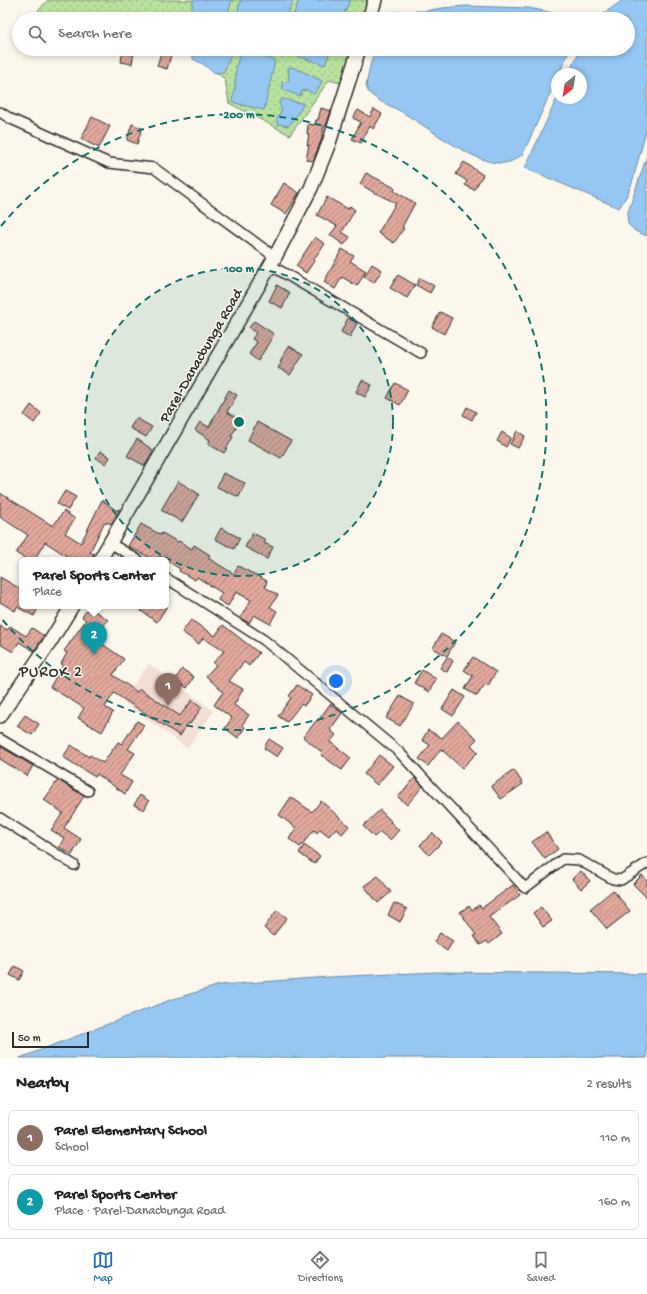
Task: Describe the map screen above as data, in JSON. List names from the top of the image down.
{
  "streets": {
    "main road": ["Parel-Danacbunga Road"]
  },
  "districts": ["PUROK 2"],
  "scale_bar": "50 m",
  "north": "bottom left",
  "page": {
    "search": "Search here",
    "popup": ["Parel Sports Center", "Place"],
    "pins": ["2", "1"],
    "scale": "50 m",
    "heading": ["Nearby", "2 results"],
    "list": [
      {
        "mark": "1",
        "name": "Parel Elementary School",
        "note": "School",
        "value": "110 m"
      },
      {
        "mark": "2",
        "name": "Parel Sports Center",
        "note": "Place · Parel-Danacbunga Road",
        "value": "160 m"
      }
    ],
    "nav": ["Map", "Directions", "Saved"]
  },
  "rings": ["200 m", "100 m"]
}
